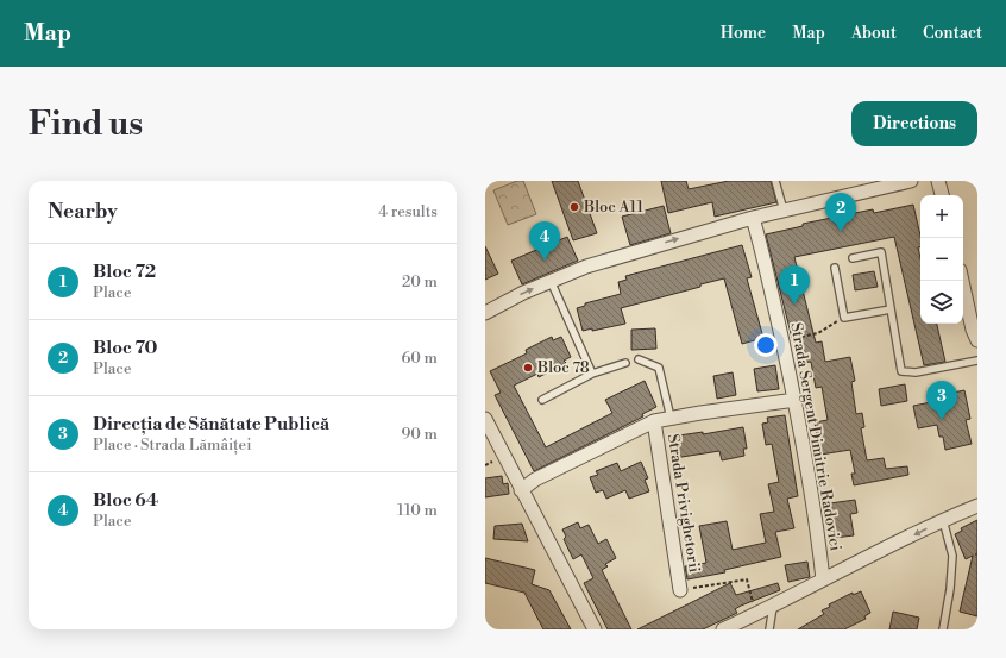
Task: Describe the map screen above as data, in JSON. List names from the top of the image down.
{
  "streets": {
    "street": ["Strada Sergent Dimitrie Radovici", "Strada Privighetorii"]
  },
  "crossings": [
    ["Strada Sergent Dimitrie Radovici", "Strada Privighetorii"]
  ],
  "places": ["Bloc A11", "Bloc 78"],
  "page": {
    "header": "Map",
    "nav": [
      "Home",
      "Map",
      "About",
      "Contact"
    ],
    "buttons": "Directions",
    "title": "Find us",
    "heading": ["Nearby", "4 results"],
    "pins": [
      "2",
      "4",
      "1",
      "3"
    ],
    "map_buttons": ["+", "−"],
    "list": [
      {
        "mark": "1",
        "name": "Bloc 72",
        "note": "Place",
        "value": "20 m"
      },
      {
        "mark": "2",
        "name": "Bloc 70",
        "note": "Place",
        "value": "60 m"
      },
      {
        "mark": "3",
        "name": "Direcția de Sănătate Publică",
        "note": "Place · Strada Lămâiței",
        "value": "90 m"
      },
      {
        "mark": "4",
        "name": "Bloc 64",
        "note": "Place",
        "value": "110 m"
      }
    ]
  }
}
